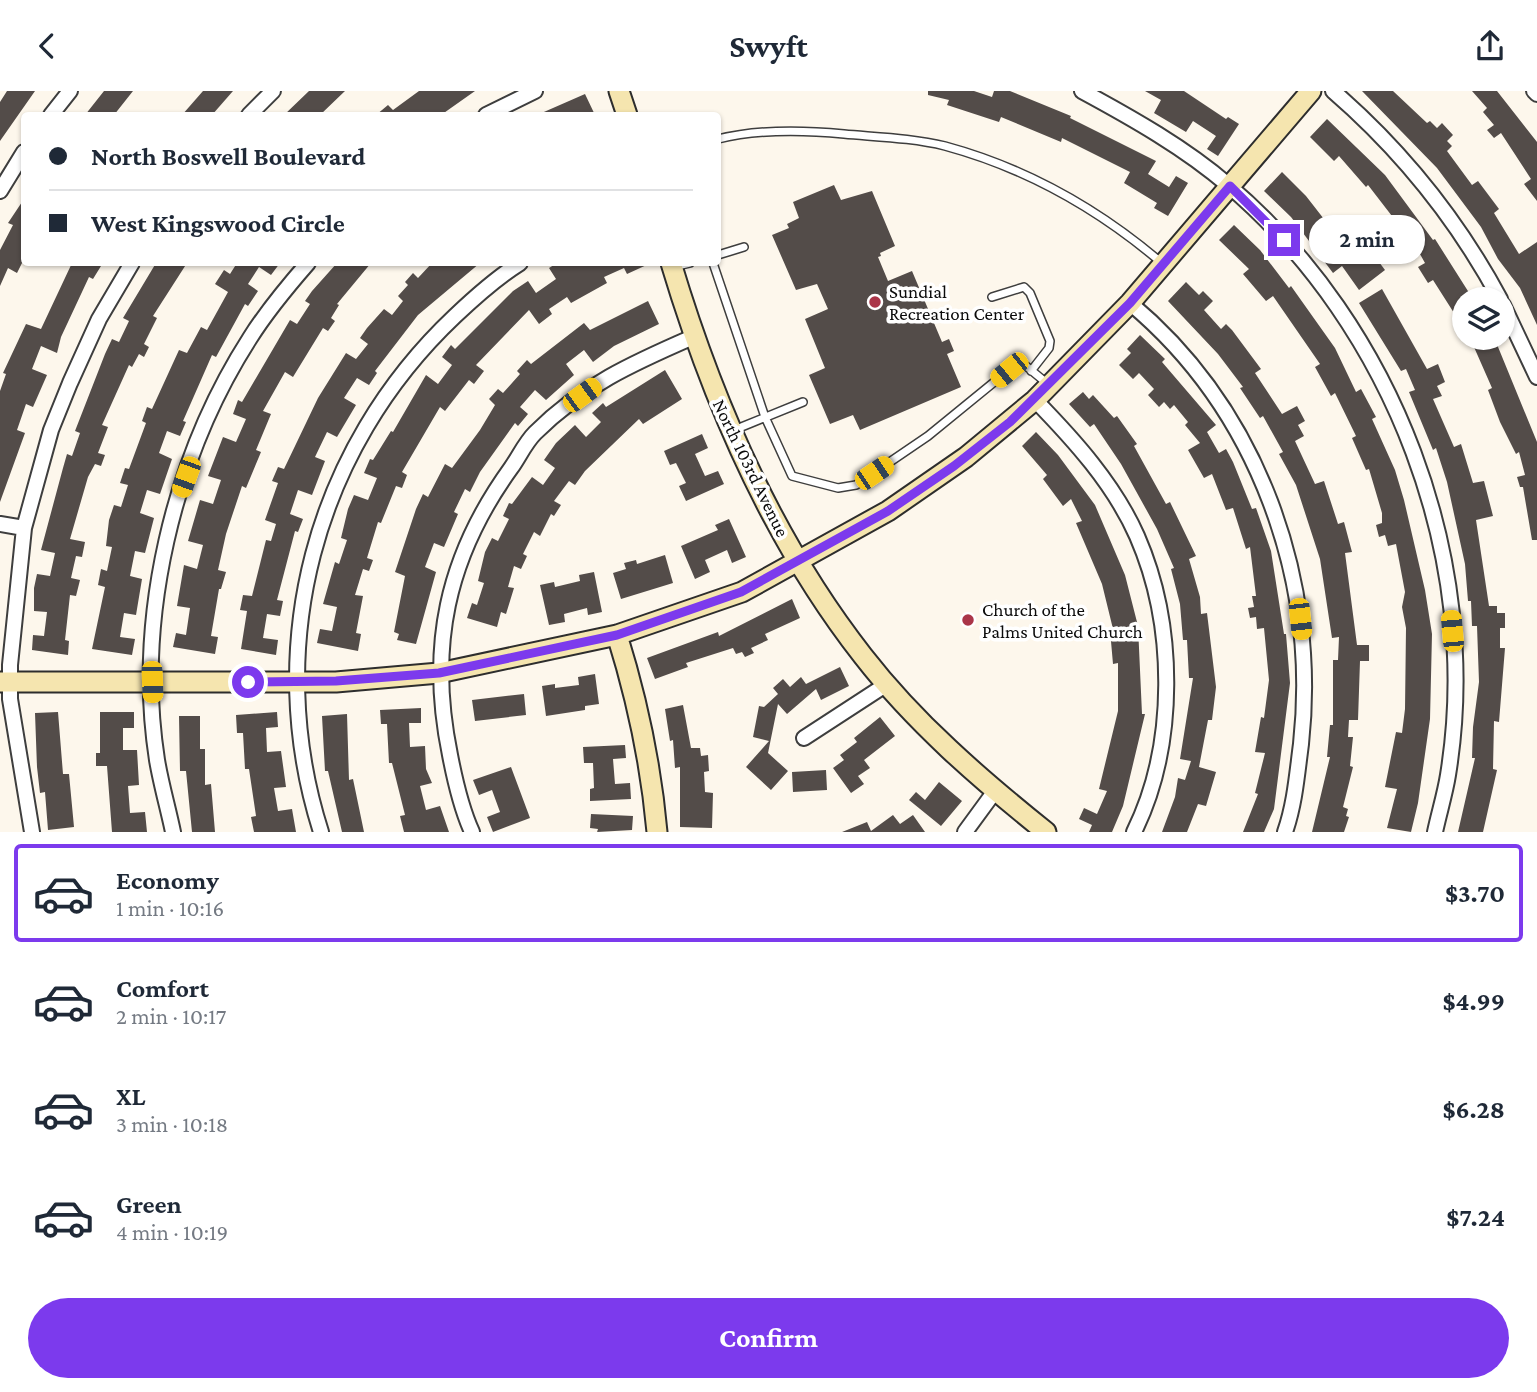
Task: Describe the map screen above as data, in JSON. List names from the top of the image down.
{
  "streets": {
    "street": ["North 103rd Avenue"]
  },
  "places": ["Sundial Recreation Center", "Church of the Palms United Church"],
  "page": {
    "header": "Swyft",
    "banner": ["North Boswell Boulevard", "West Kingswood Circle"],
    "bubble": "2 min",
    "list": [
      {
        "name": "Economy",
        "note": "1 min · 10:16",
        "value": "$3.70"
      },
      {
        "name": "Comfort",
        "note": "2 min · 10:17",
        "value": "$4.99"
      },
      {
        "name": "XL",
        "note": "3 min · 10:18",
        "value": "$6.28"
      },
      {
        "name": "Green",
        "note": "4 min · 10:19",
        "value": "$7.24"
      }
    ],
    "buttons": "Confirm"
  }
}
